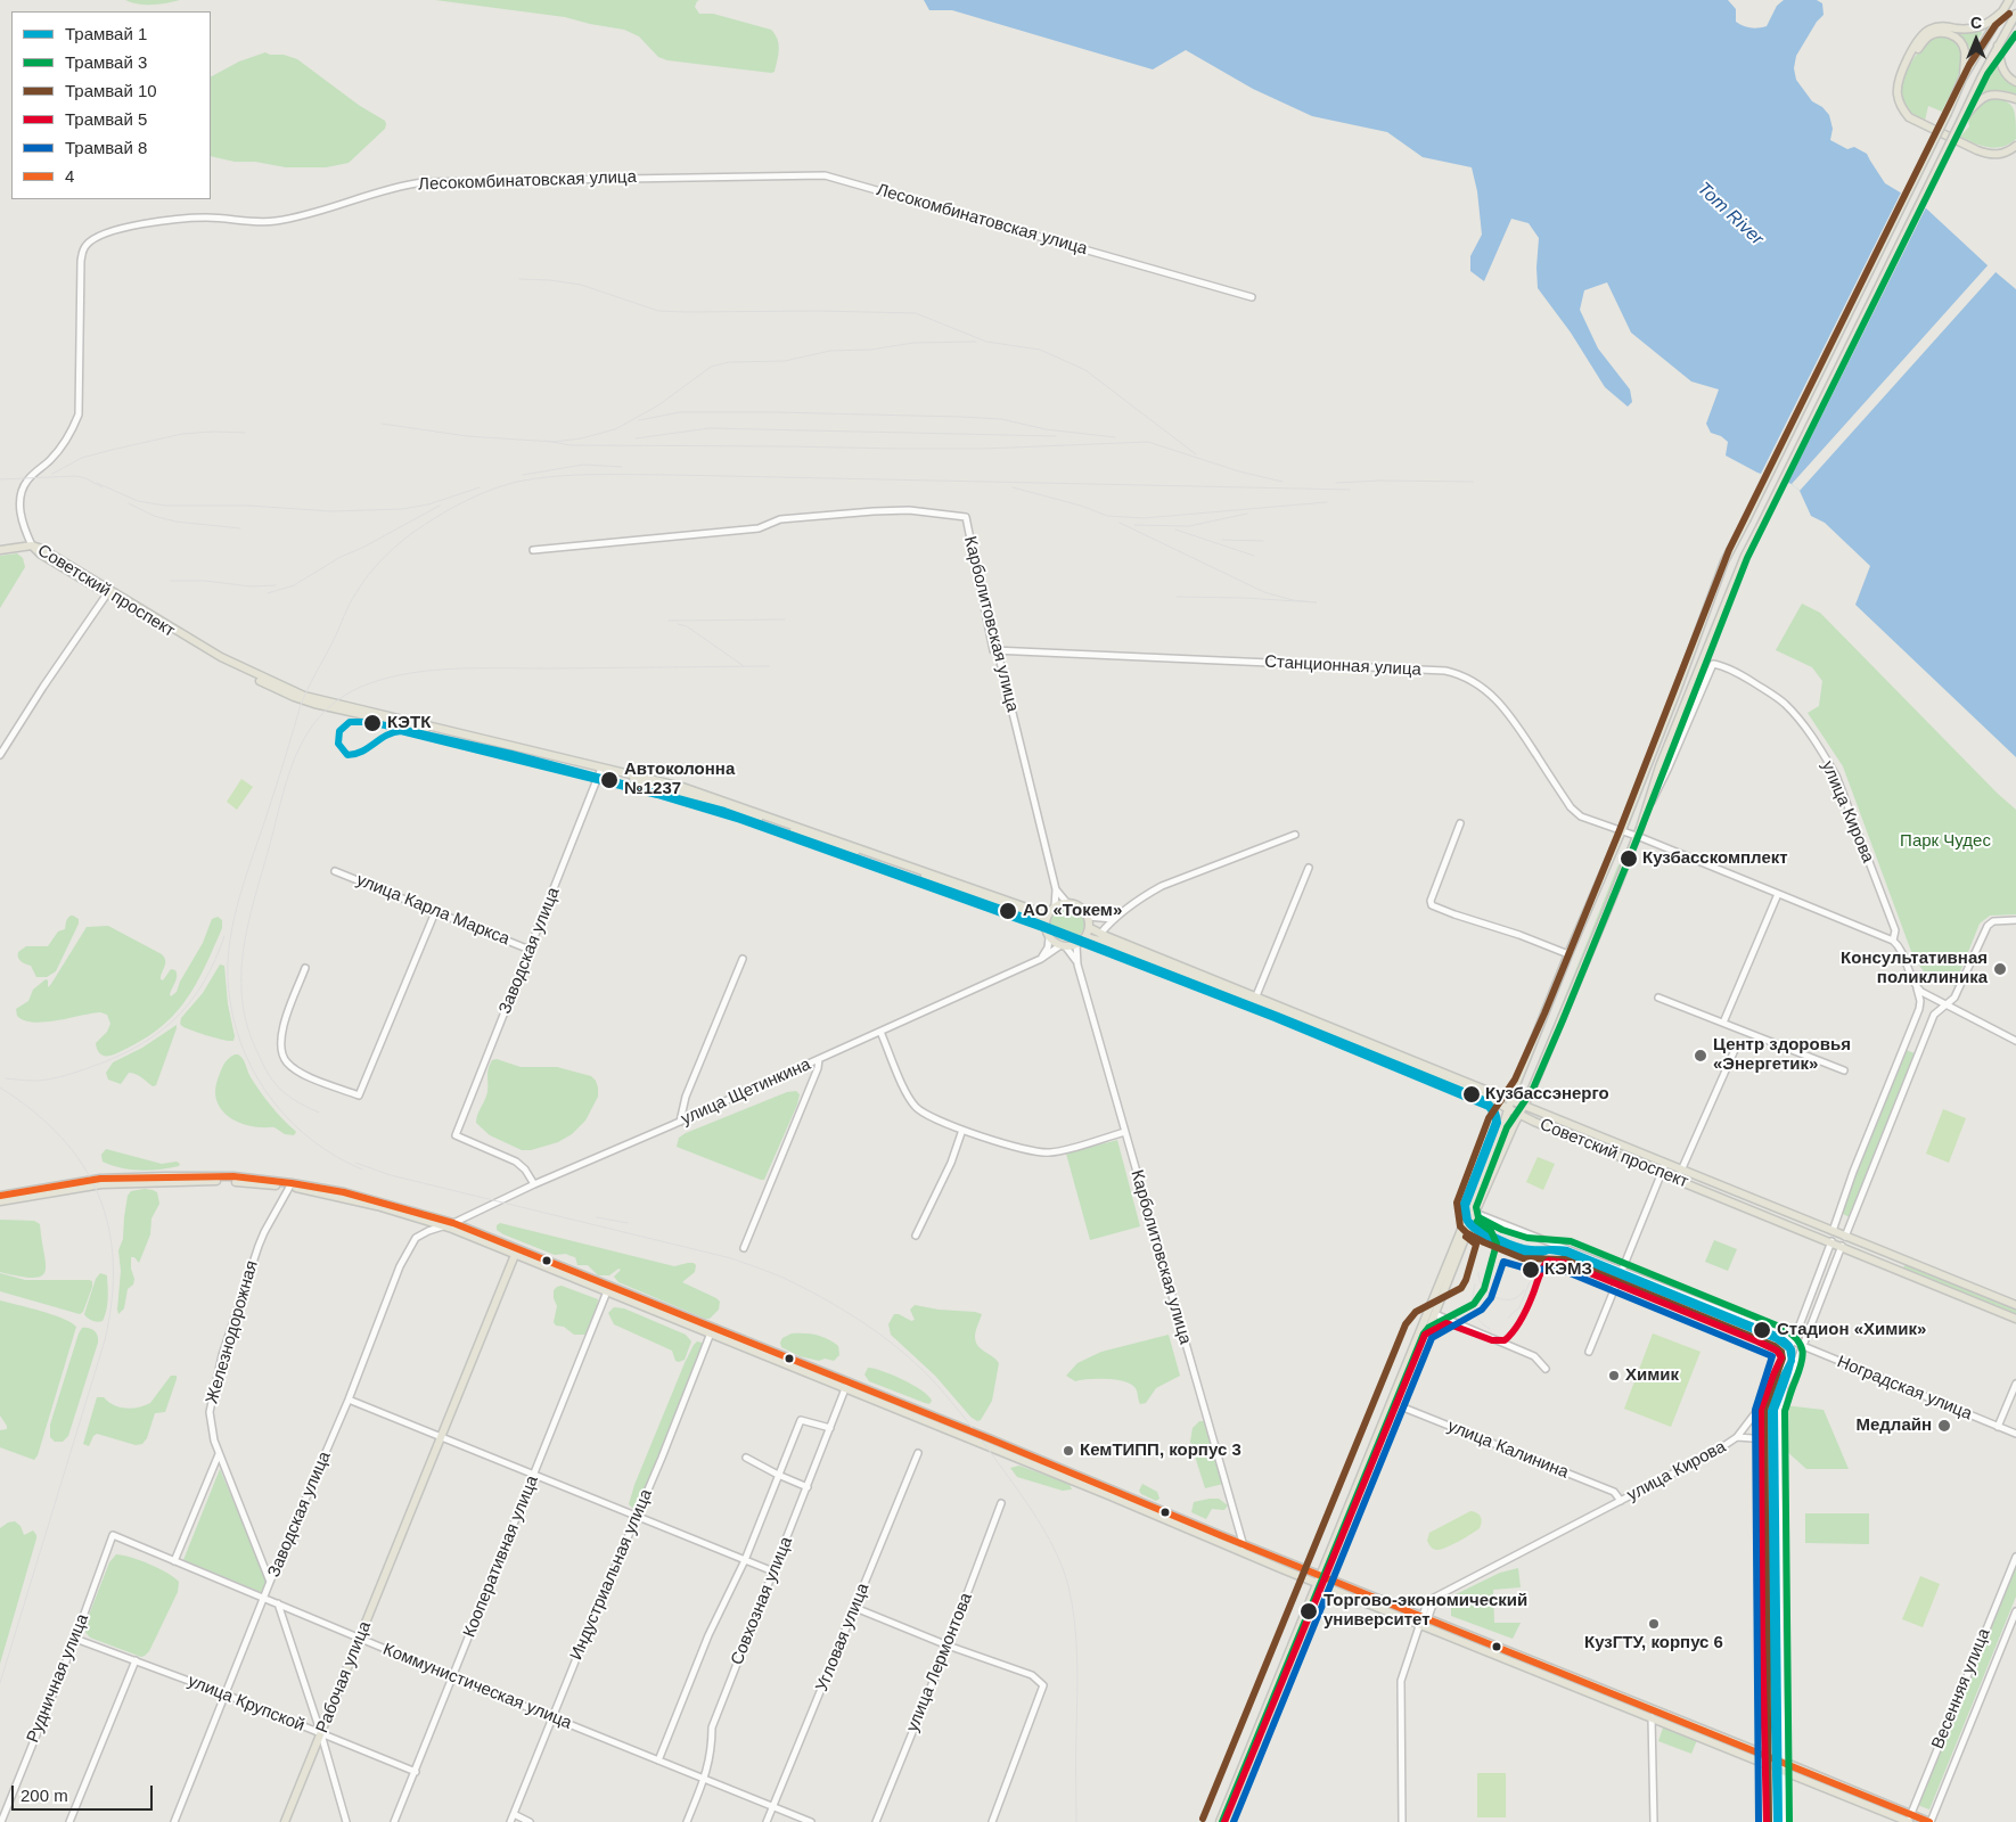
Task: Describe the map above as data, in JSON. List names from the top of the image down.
{
  "streets": {
    "main road": ["Советский проспект", "улица Кирова", "Рабочая улица"],
    "street": [
      "Лесокомбинатовская улица",
      "Карболитовская улица",
      "Станционная улица",
      "улица Карла Маркса",
      "Заводская улица",
      "улица Щетинкина",
      "Железнодорожная",
      "Ноградская улица",
      "улица Калинина",
      "Кооперативная улица",
      "Индустриальная улица",
      "Совхозная улица",
      "Угловая улица",
      "улица Лермонтова",
      "Рудничная улица",
      "Коммунистическая улица",
      "Весенняя улица",
      "улица Крупской"
    ]
  },
  "crossings": [
    ["Лесокомбинатовская улица", "Советский проспект"],
    ["Советский проспект", "Карболитовская улица"],
    ["Советский проспект", "улица Кирова"],
    ["Советский проспект", "Заводская улица"],
    ["Советский проспект", "улица Щетинкина"],
    ["Карболитовская улица", "Станционная улица"],
    ["Карболитовская улица", "улица Щетинкина"],
    ["Станционная улица", "улица Кирова"],
    ["улица Кирова", "Ноградская улица"],
    ["улица Кирова", "улица Калинина"],
    ["улица Карла Маркса", "Заводская улица"],
    ["Заводская улица", "улица Щетинкина"],
    ["Заводская улица", "Железнодорожная"],
    ["Заводская улица", "Коммунистическая улица"],
    ["Заводская улица", "улица Крупской"],
    ["Кооперативная улица", "Коммунистическая улица"],
    ["Кооперативная улица", "улица Крупской"],
    ["Индустриальная улица", "Коммунистическая улица"],
    ["Совхозная улица", "Коммунистическая улица"],
    ["Угловая улица", "Коммунистическая улица"],
    ["Рабочая улица", "Коммунистическая улица"],
    ["Рабочая улица", "улица Крупской"],
    ["Рудничная улица", "Коммунистическая улица"],
    ["Рудничная улица", "улица Крупской"]
  ],
  "water": ["Tom River"],
  "parks": ["Парк Чудес"],
  "places": [
    "КЭТК",
    "Автоколонна №1237",
    "Кузбасскомплект",
    "АО «Токем»",
    "Консультативная поликлиника",
    "Центр здоровья «Энергетик»",
    "Кузбассэнерго",
    "КЭМЗ",
    "Стадион «Химик»",
    "Химик",
    "Медлайн",
    "КемТИПП, корпус 3",
    "Торгово-экономический университет",
    "КузГТУ, корпус 6"
  ],
  "lines": [
    "tram line 10",
    "tram line 3",
    "tram line 1",
    "transit line 4",
    "tram line 5",
    "tram line 8"
  ],
  "legend": [
    "Трамвай 1",
    "Трамвай 3",
    "Трамвай 10",
    "Трамвай 5",
    "Трамвай 8",
    "4"
  ],
  "scale_bar": "200 m",
  "north": "top"
}
